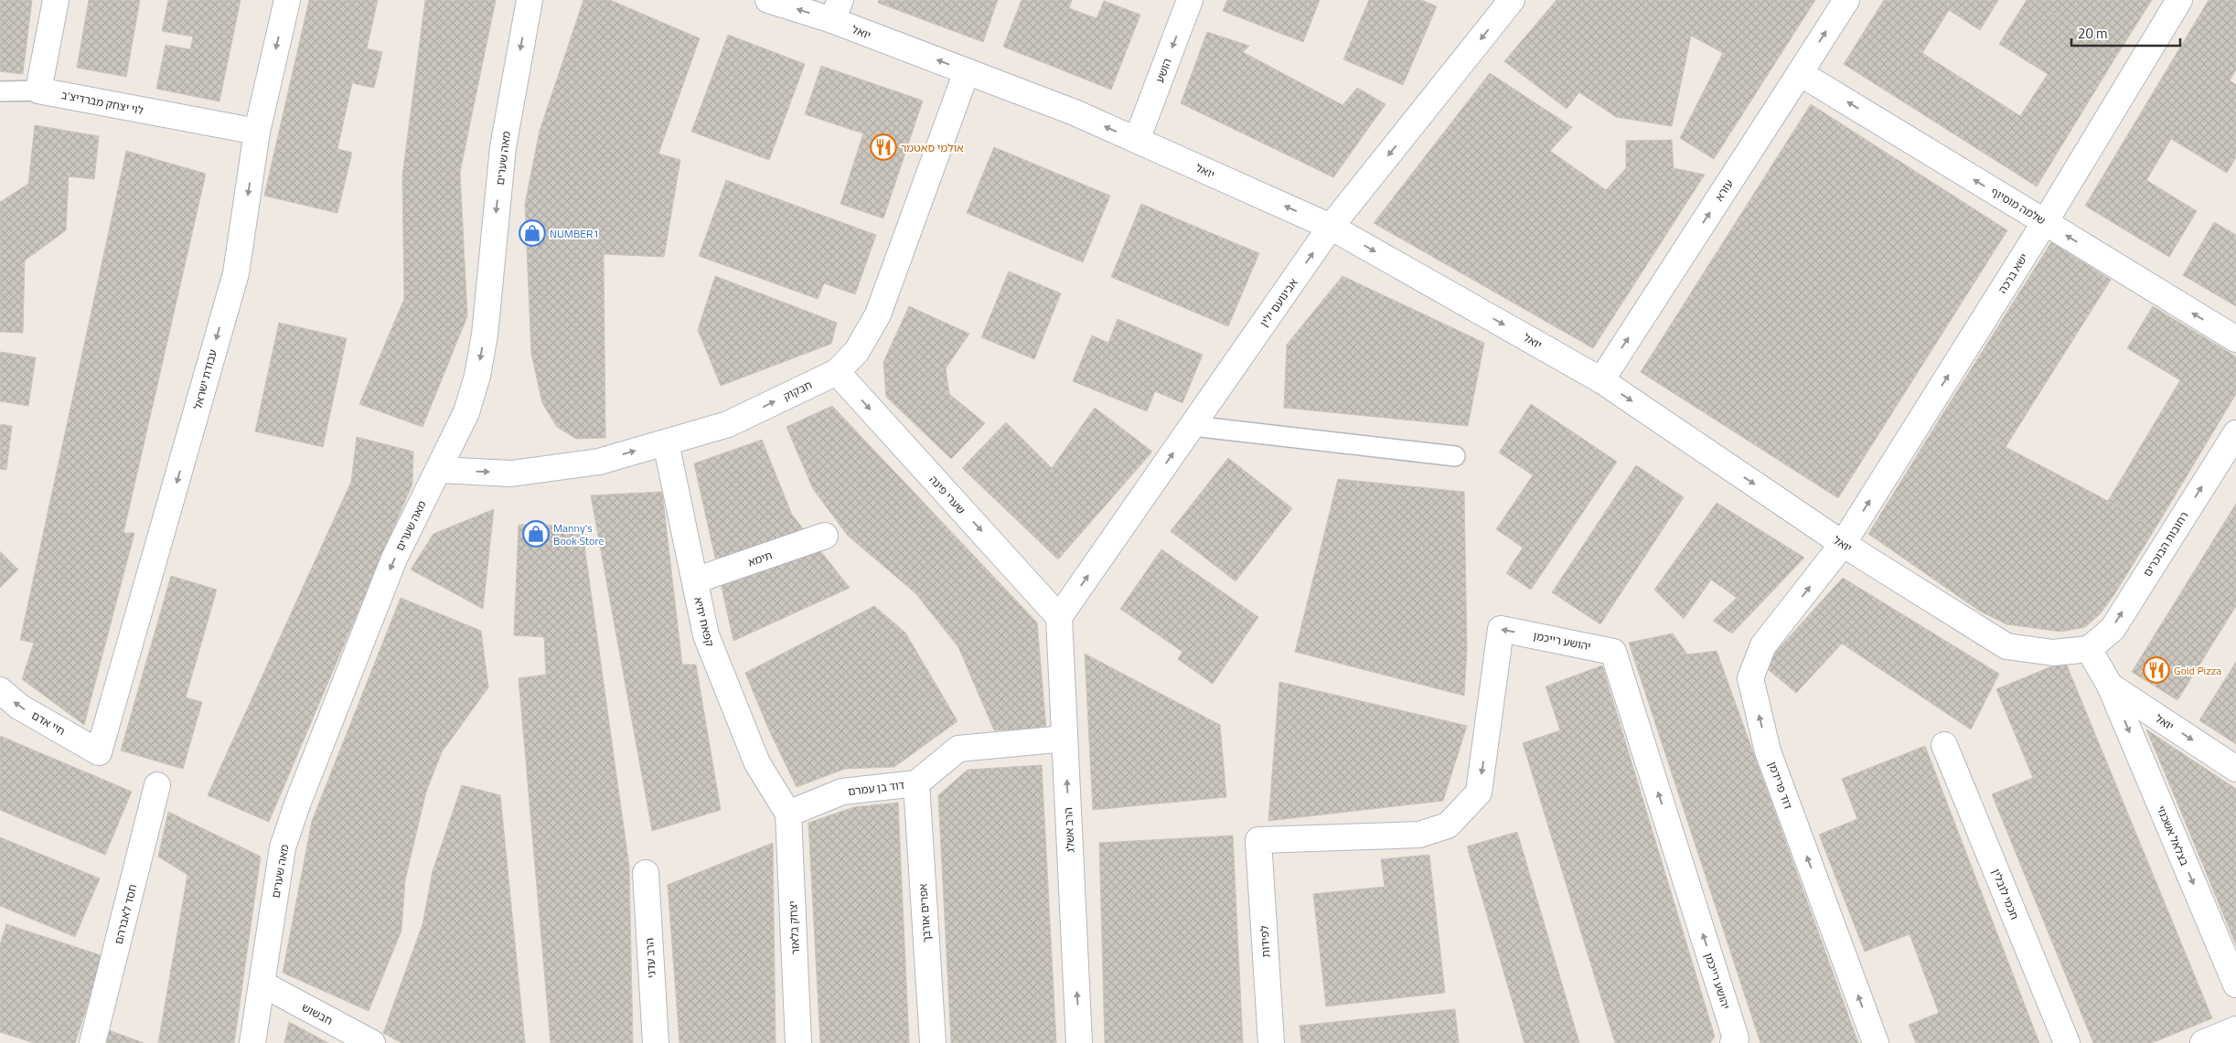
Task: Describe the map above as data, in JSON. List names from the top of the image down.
{
  "streets": {
    "street": [
      "יואל",
      "הושע",
      "לוי יצחק מברדיצ'ב",
      "מאה שערים",
      "עזרא",
      "שלמה מוסיוף",
      "ישא ברכה",
      "אבינועם ילין",
      "עבודת ישראל",
      "חבקוק",
      "שערי פינה",
      "רחובות הבוכרים",
      "תימא",
      "קפאח יחיא",
      "יהושע רייכמן",
      "חיי אדם",
      "דוד פרידמן",
      "דוד בן עמרם",
      "הרב אשלג",
      "בצלאל אשכנזי",
      "חכמי לובלין",
      "אפרים אורבך",
      "חסד לאברהם",
      "יצחק בלאזר",
      "לפידות",
      "הרב עדני",
      "חבשוש"
    ]
  },
  "crossings": [
    ["יואל", "הושע"],
    ["יואל", "עזרא"],
    ["יואל", "ישא ברכה"],
    ["יואל", "אבינועם ילין"],
    ["יואל", "חבקוק"],
    ["יואל", "רחובות הבוכרים"],
    ["יואל", "דוד פרידמן"],
    ["יואל", "בצלאל אשכנזי"],
    ["לוי יצחק מברדיצ'ב", "עבודת ישראל"],
    ["מאה שערים", "חבקוק"],
    ["מאה שערים", "חבשוש"],
    ["עזרא", "שלמה מוסיוף"],
    ["שלמה מוסיוף", "ישא ברכה"],
    ["ישא ברכה", "דוד פרידמן"],
    ["אבינועם ילין", "שערי פינה"],
    ["אבינועם ילין", "הרב אשלג"],
    ["עבודת ישראל", "חיי אדם"],
    ["חבקוק", "שערי פינה"],
    ["חבקוק", "קפאח יחיא"],
    ["שערי פינה", "הרב אשלג"],
    ["תימא", "קפאח יחיא"],
    ["קפאח יחיא", "דוד בן עמרם"],
    ["קפאח יחיא", "יצחק בלאזר"],
    ["יהושע רייכמן", "לפידות"],
    ["דוד בן עמרם", "הרב אשלג"],
    ["דוד בן עמרם", "אפרים אורבך"],
    ["דוד בן עמרם", "יצחק בלאזר"]
  ],
  "one_way": [
    "הושע",
    "מאה שערים",
    "עזרא",
    "שלמה מוסיוף",
    "ישא ברכה",
    "עבודת ישראל",
    "חבקוק",
    "שערי פינה",
    "רחובות הבוכרים",
    "חיי אדם",
    "דוד פרידמן",
    "הרב אשלג",
    "בצלאל אשכנזי"
  ],
  "places": {
    "restaurant": ["אולמי סאטמר", "Gold Pizza"],
    "shop": ["NUMBER1", "Manny's Book Store"]
  },
  "scale_bar": "20 m"
}
